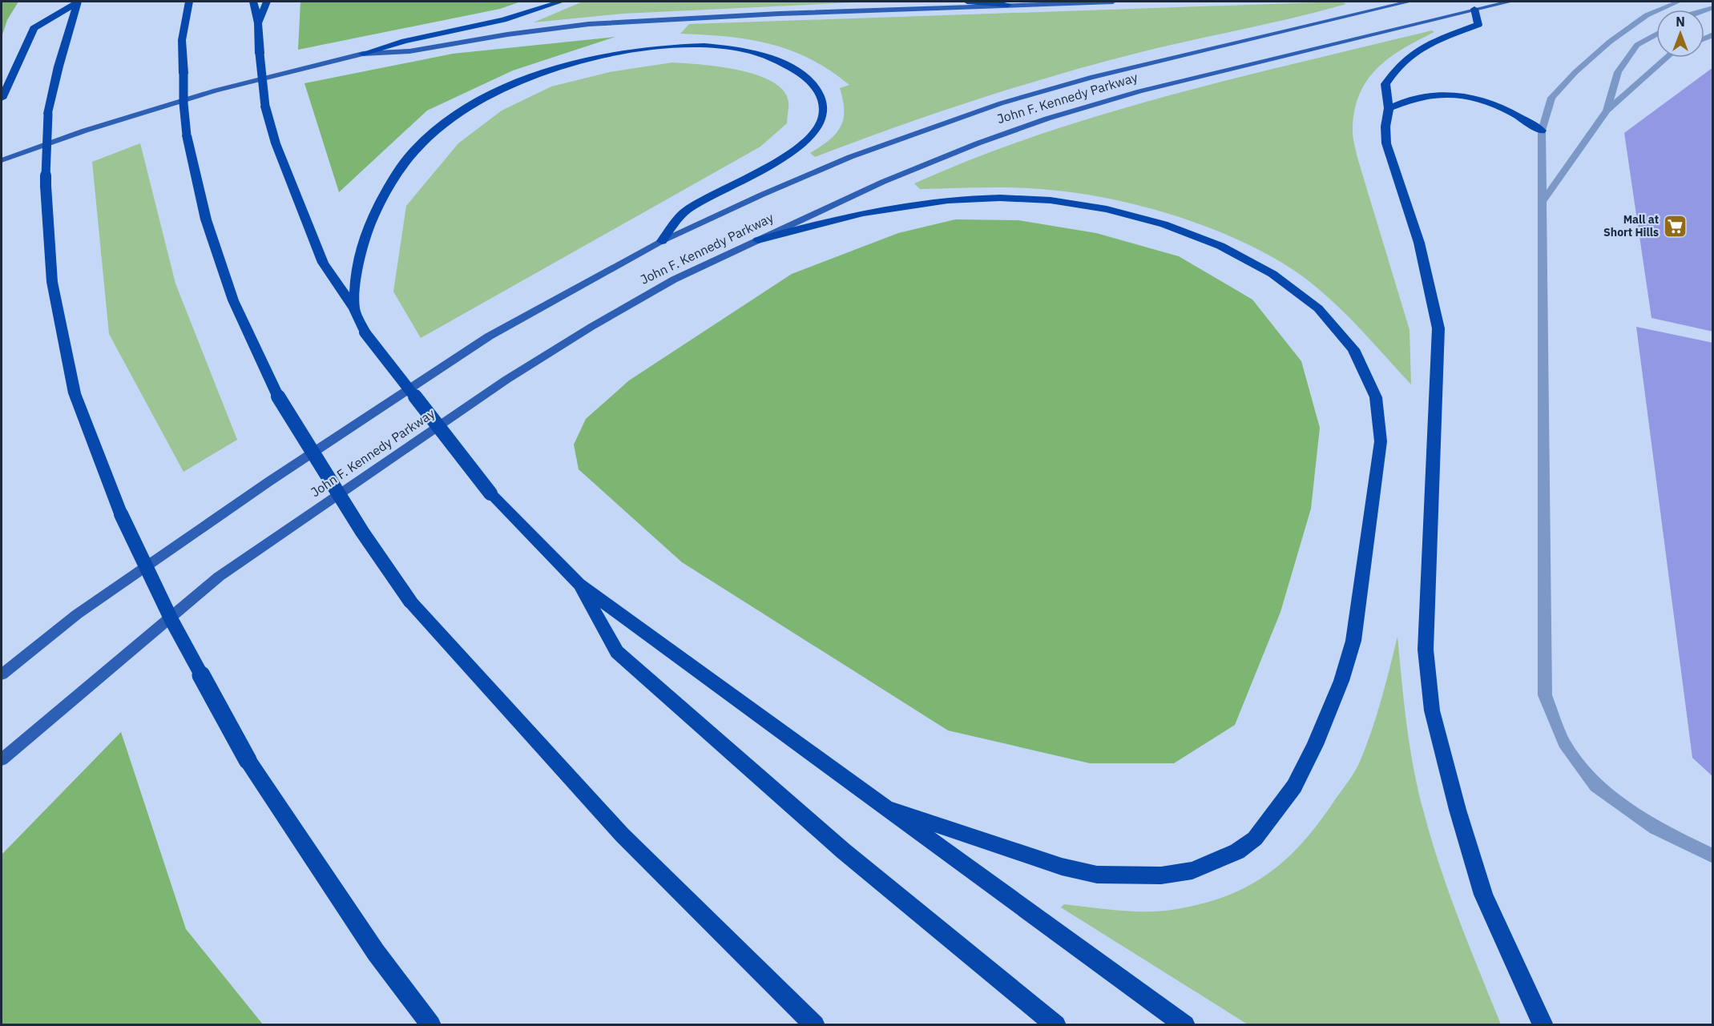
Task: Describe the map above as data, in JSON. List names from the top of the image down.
{
  "streets": {
    "main road": ["John F. Kennedy Parkway"]
  },
  "places": {
    "supermarket": ["Mall at Short Hills"]
  },
  "north": "top"
}
